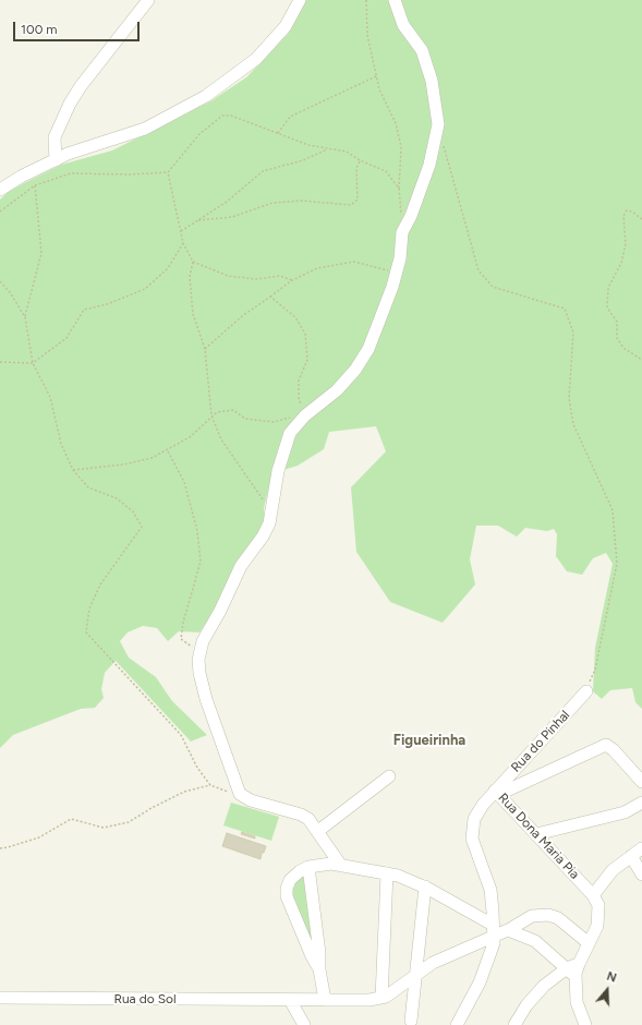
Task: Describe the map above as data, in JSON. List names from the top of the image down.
{
  "streets": {
    "street": ["Rua do Pinhal", "Rua Dona Maria Pia", "Rua do Sol"]
  },
  "crossings": [
    ["Rua do Pinhal", "Rua Dona Maria Pia"]
  ],
  "districts": ["Figueirinha"],
  "scale_bar": "100 m",
  "north": "top"
}
